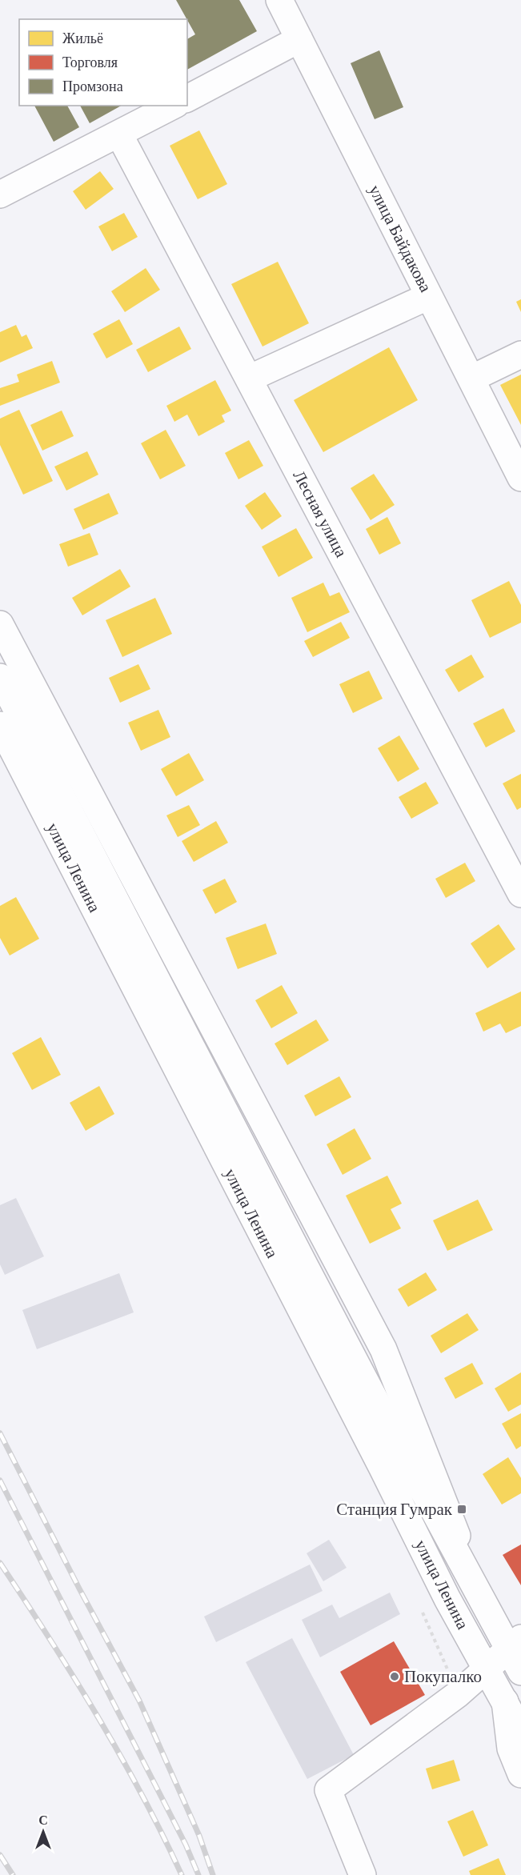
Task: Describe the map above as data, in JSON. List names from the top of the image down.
{
  "streets": {
    "street": ["улица Байдакова", "Лесная улица", "улица Ленина"]
  },
  "places": {
    "transit": ["Станция Гумрак"],
    "other": ["Покупалко"]
  },
  "legend": ["Жильё", "Торговля", "Промзона"],
  "north": "top"
}
